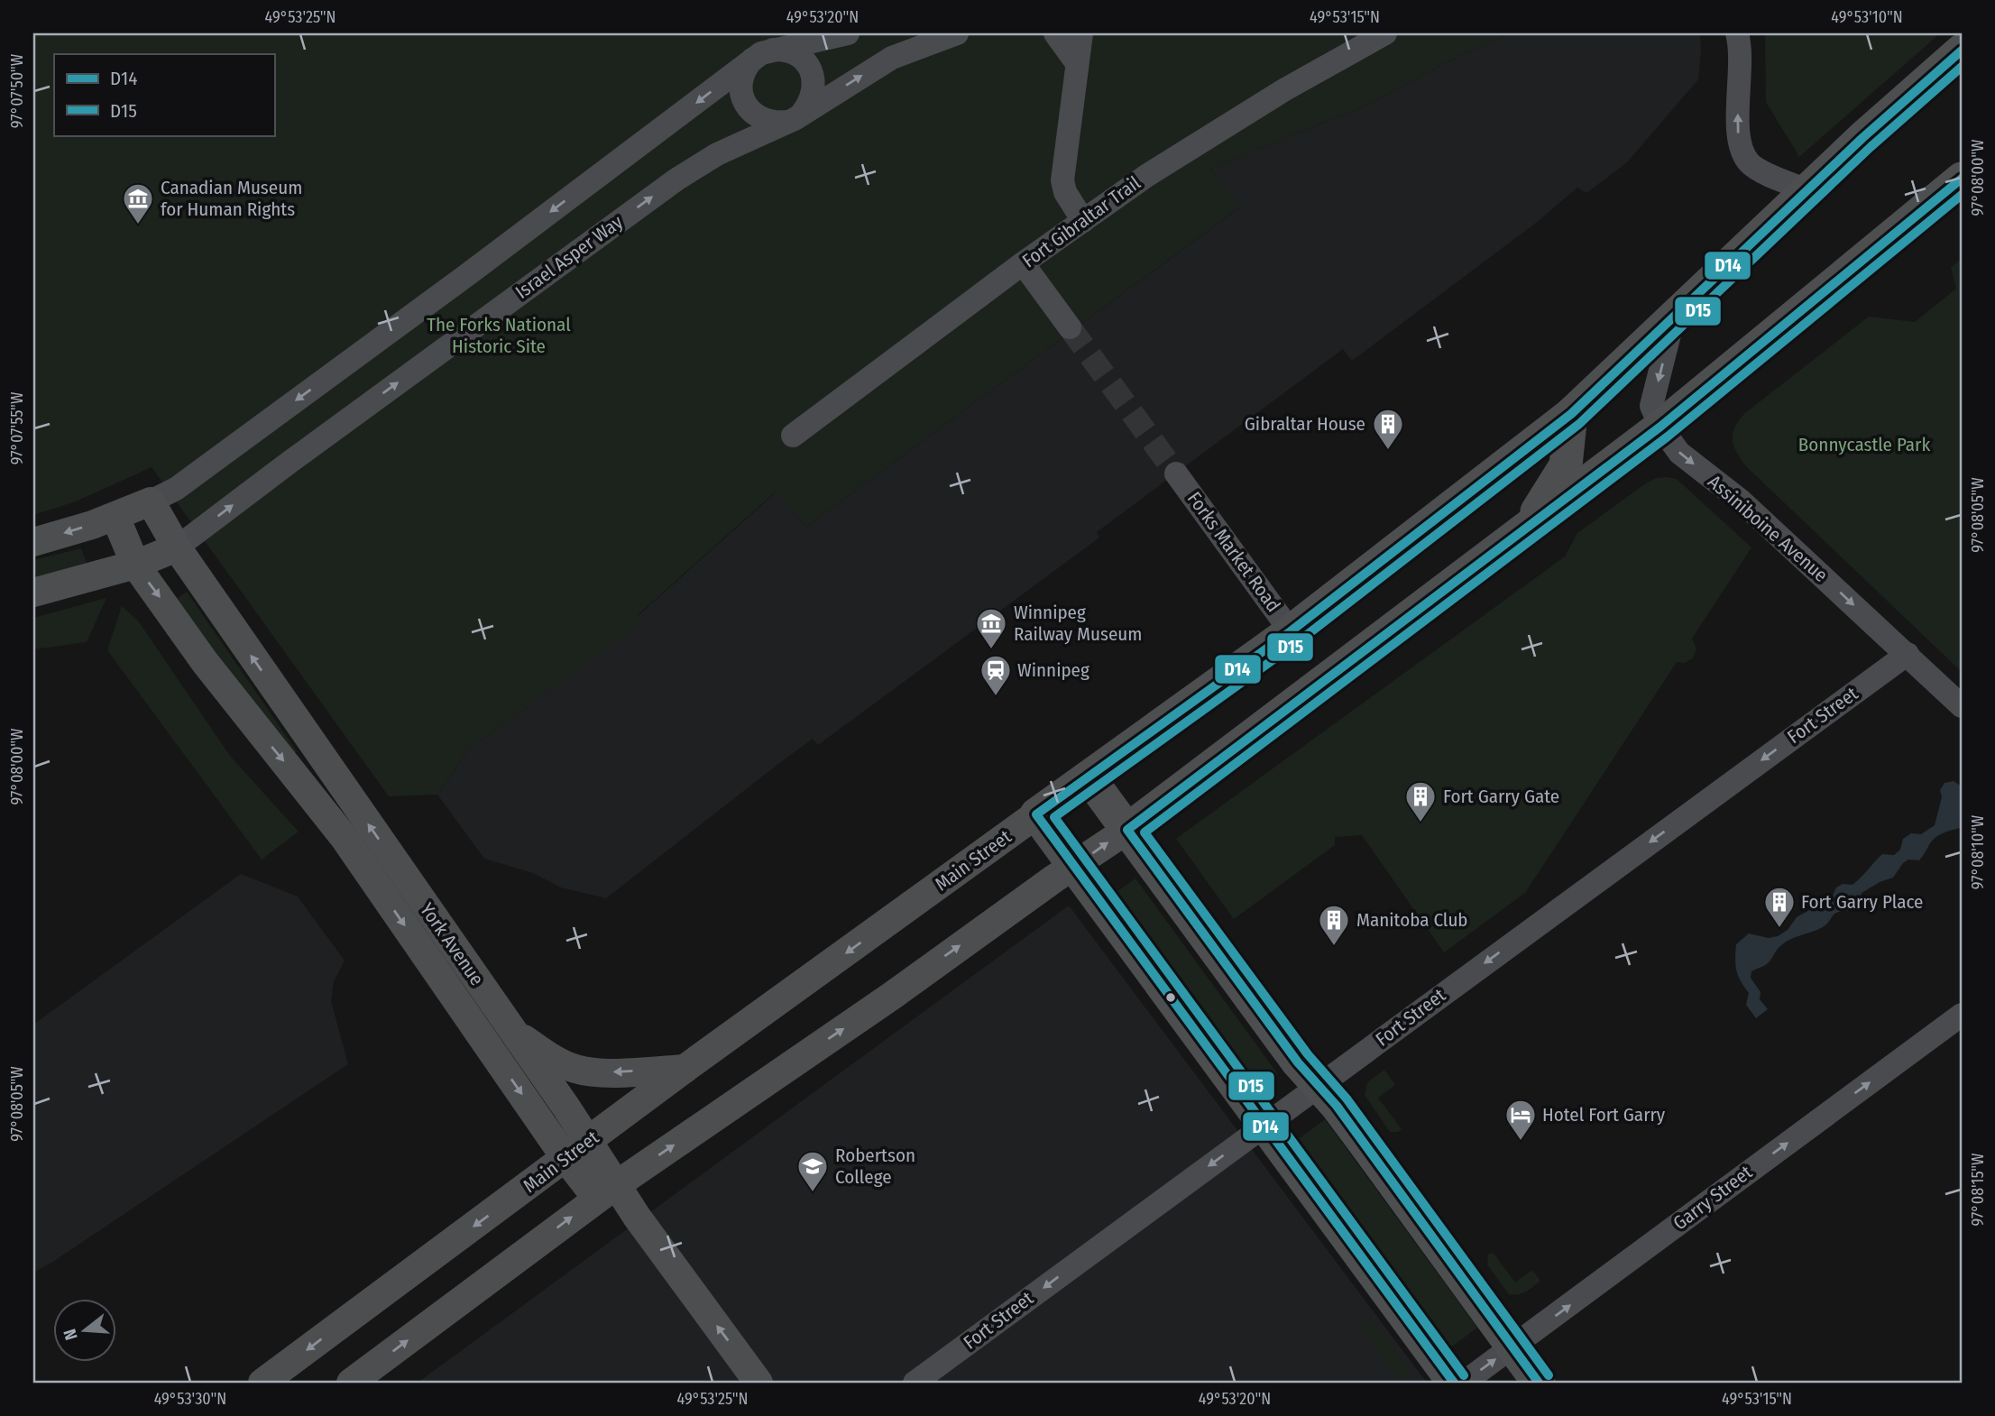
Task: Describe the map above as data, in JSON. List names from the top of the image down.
{
  "streets": {
    "highway": ["Main Street"],
    "main road": ["Israel Asper Way", "York Avenue"],
    "street": [
      "Fort Gibraltar Trail",
      "Assiniboine Avenue",
      "Forks Market Road",
      "Fort Street",
      "Garry Street"
    ]
  },
  "crossings": [
    ["Israel Asper Way", "York Avenue"],
    ["Assiniboine Avenue", "Fort Street"],
    ["Assiniboine Avenue", "Main Street"],
    ["Forks Market Road", "Main Street"],
    ["Main Street", "York Avenue"]
  ],
  "one_way": [
    "Assiniboine Avenue",
    "Fort Street",
    "Main Street",
    "Garry Street"
  ],
  "parks": ["The Forks National Historic Site", "Bonnycastle Park"],
  "places": {
    "museum": ["Canadian Museum for Human Rights", "Winnipeg Railway Museum"],
    "building": [
      "Gibraltar House",
      "Fort Garry Gate",
      "Fort Garry Place",
      "Manitoba Club"
    ],
    "station": ["Winnipeg"],
    "hotel": ["Hotel Fort Garry"],
    "school or university": ["Robertson College"]
  },
  "lines": ["transit line D14", "transit line D15"],
  "legend": ["D14", "D15"],
  "north": "left",
  "coordinates": [
    "49°53'25\"N",
    "49°53'20\"N",
    "49°53'15\"N",
    "49°53'10\"N",
    "97°07'50\"W",
    "97°08'00\"W",
    "97°07'55\"W",
    "97°08'05\"W",
    "97°08'10\"W",
    "97°08'15\"W",
    "49°53'30\"N"
  ]
}
